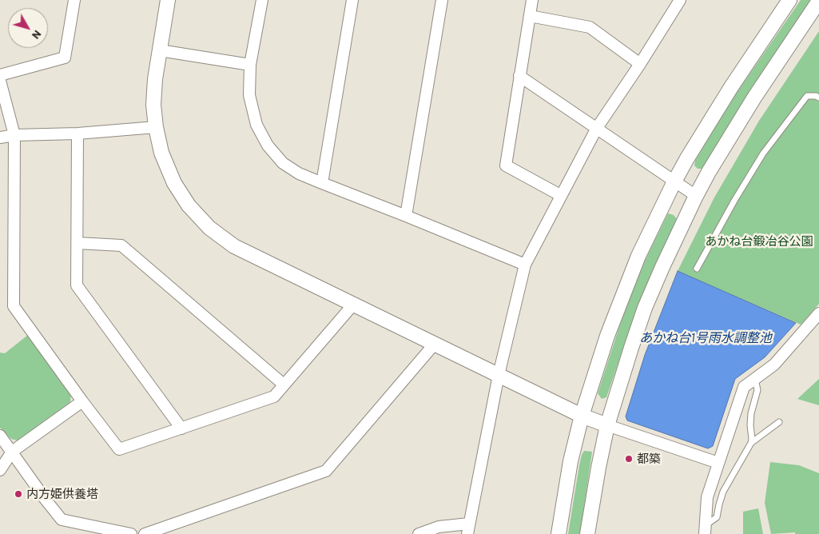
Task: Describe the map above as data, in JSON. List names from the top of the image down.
{
  "water": ["あかね台1号雨水調整池"],
  "parks": ["あかね台鍛冶谷公園"],
  "places": ["都築", "内方姫供養塔"],
  "north": "bottom right"
}
